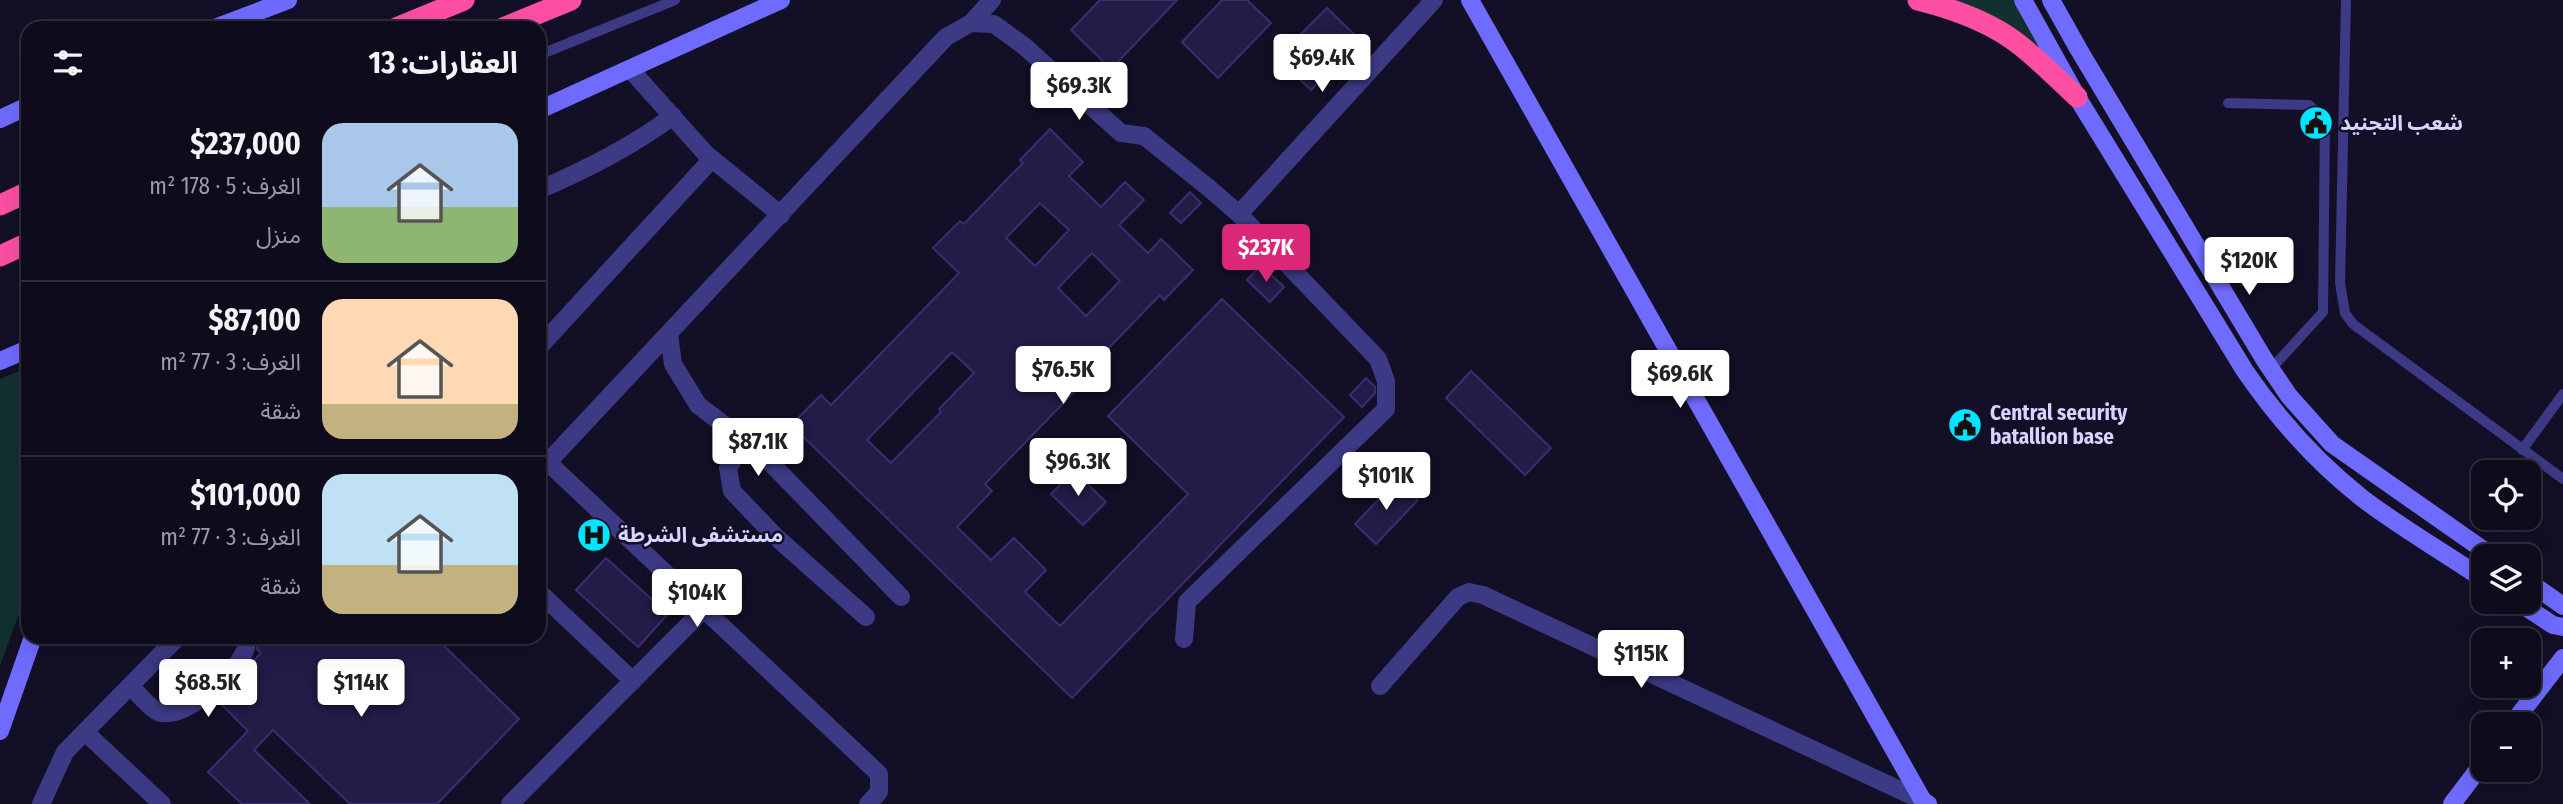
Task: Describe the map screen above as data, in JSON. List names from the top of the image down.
{
  "places": {
    "public building": ["شعب التجنيد", "Central security batallion base"],
    "hospital": ["مستشفى الشرطة"]
  },
  "page": {
    "heading": "العقارات: 13",
    "price": [
      "$69.4K",
      "$69.3K",
      "$237K",
      "$120K",
      "$76.5K",
      "$69.6K",
      "$87.1K",
      "$96.3K",
      "$101K",
      "$104K",
      "$115K",
      "$68.5K",
      "$114K"
    ],
    "list": [
      {
        "name": "$237,000",
        "note": "الغرف: 5 · 178 m² · منزل"
      },
      {
        "name": "$87,100",
        "note": "الغرف: 3 · 77 m² · شقة"
      },
      {
        "name": "$101,000",
        "note": "الغرف: 3 · 77 m² · شقة"
      }
    ],
    "map_buttons": ["+", "−"]
  }
}
